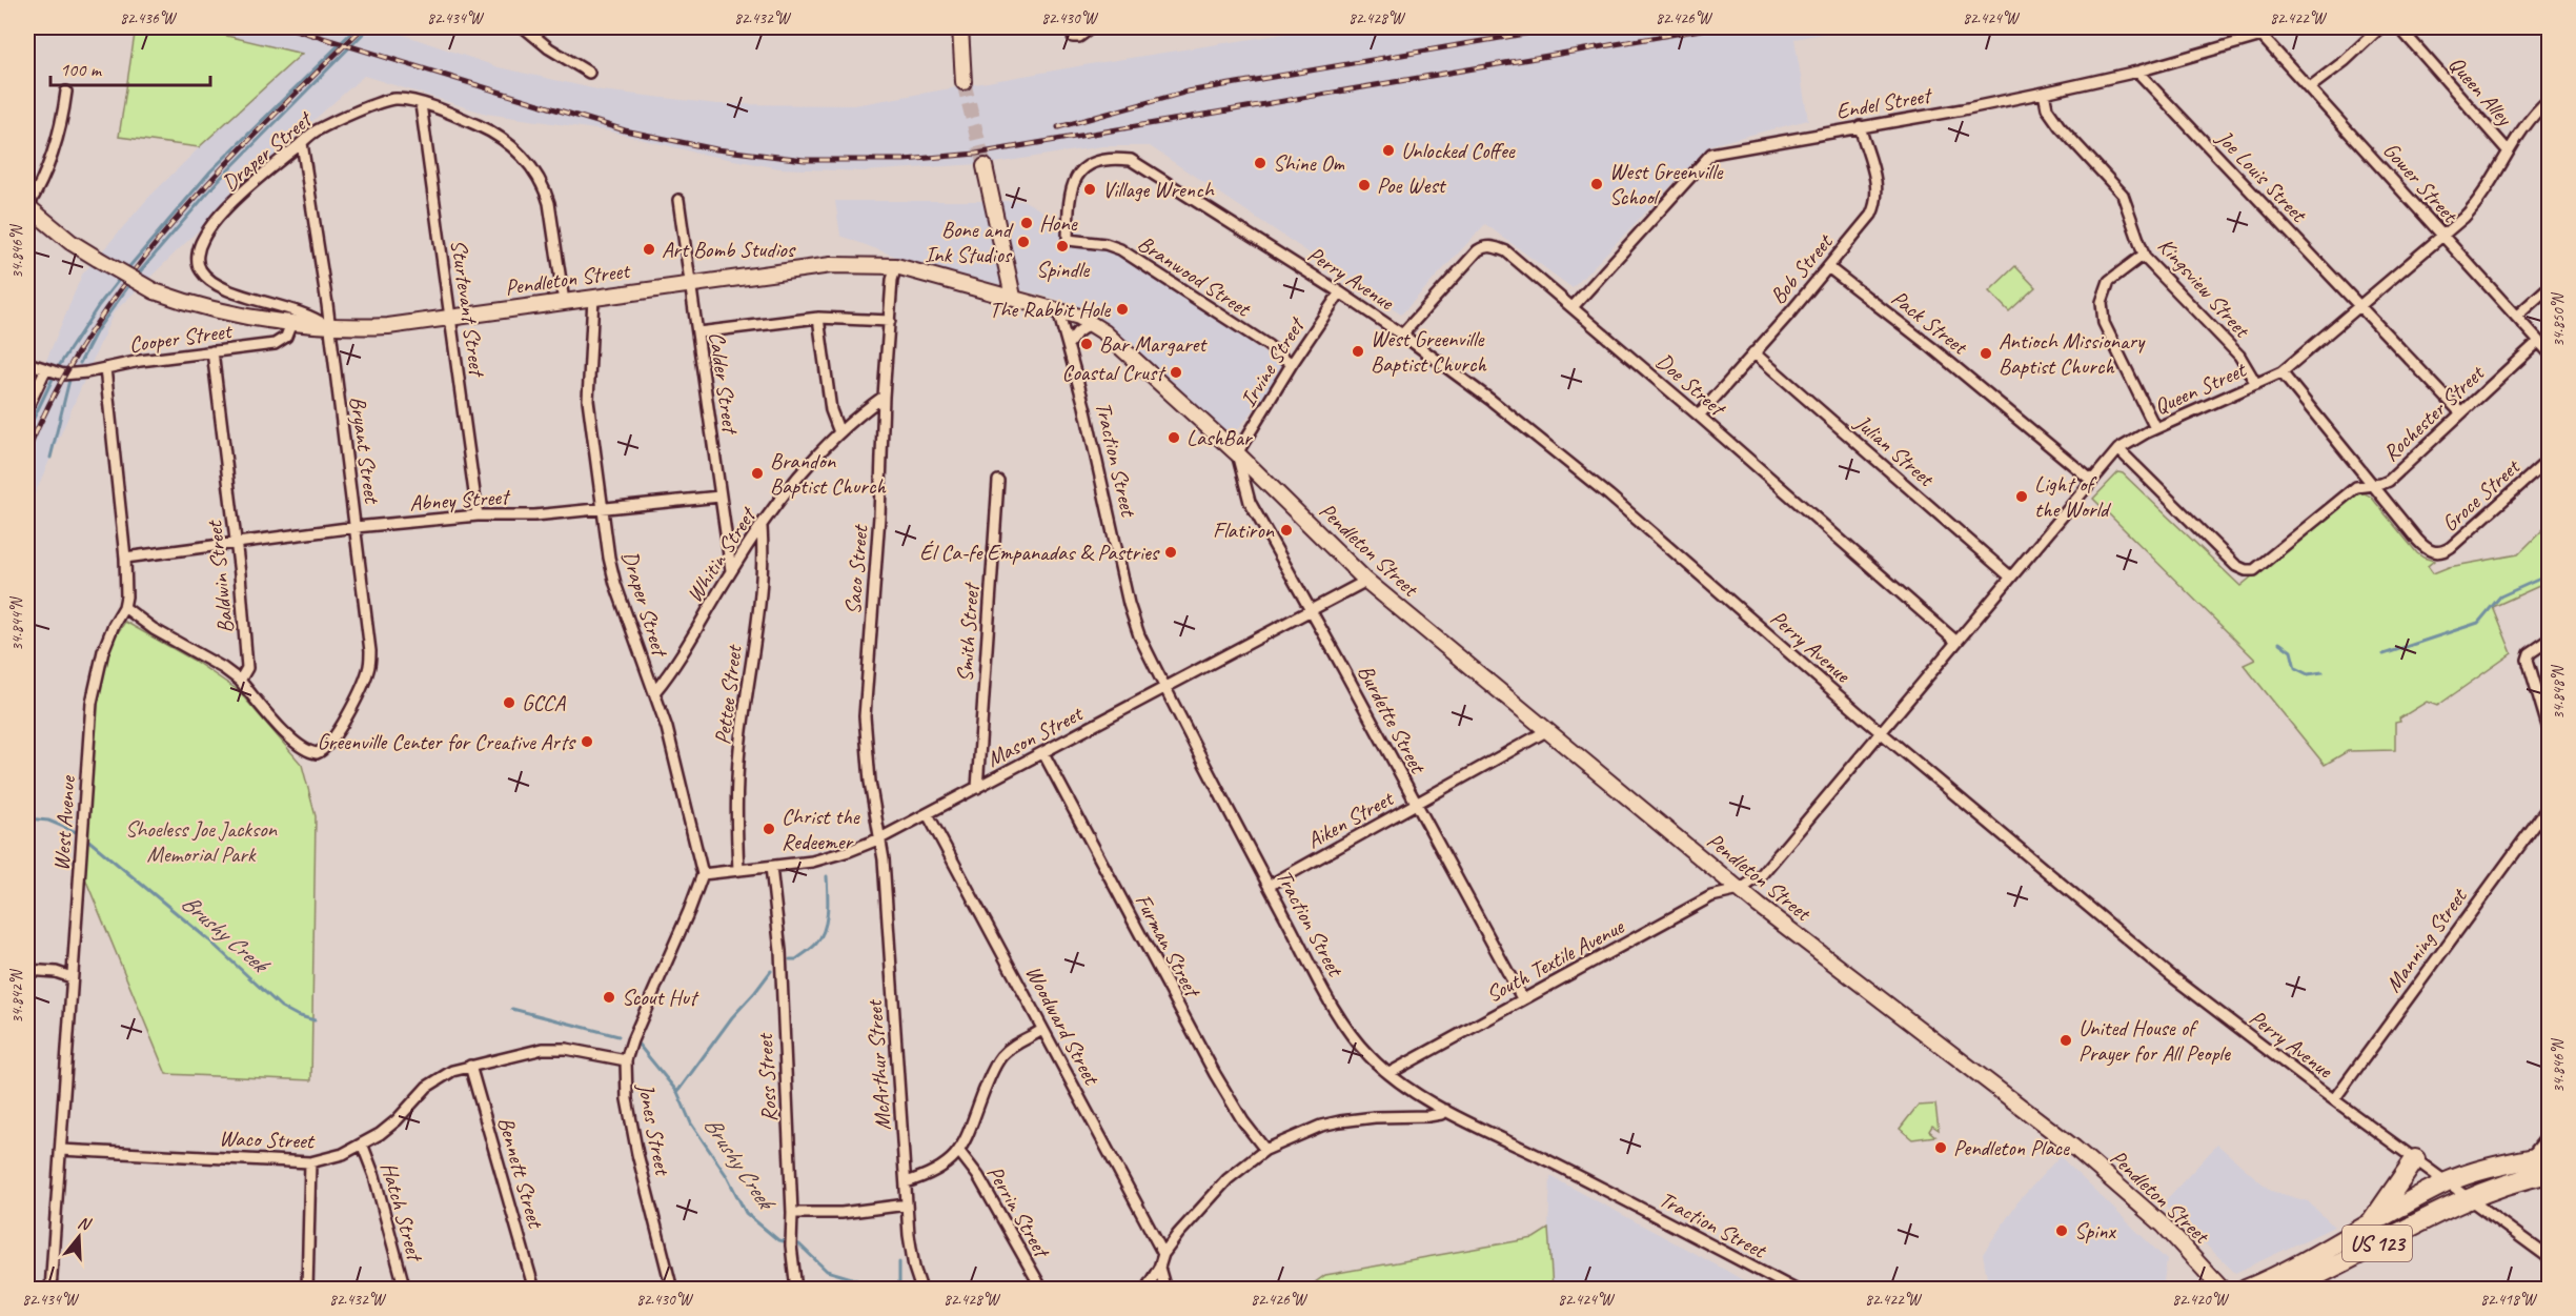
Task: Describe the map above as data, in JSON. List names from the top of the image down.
{
  "streets": {
    "highway": ["US 123"],
    "main road": ["Pendleton Street"],
    "street": [
      "Queen Alley",
      "Endel Street",
      "Draper Street",
      "Joe Louis Street",
      "Gower Street",
      "Bob Street",
      "Branwood Street",
      "Perry Avenue",
      "Kingsview Street",
      "Sturtevant Street",
      "Pack Street",
      "Cooper Street",
      "Irvine Street",
      "Calder Street",
      "Doe Street",
      "Queen Street",
      "Rochester Street",
      "Bryant Street",
      "Julian Street",
      "Traction Street",
      "Groce Street",
      "Abney Street",
      "Whitin Street",
      "Saco Street",
      "Baldwin Street",
      "Smith Street",
      "Pettee Street",
      "Burdette Street",
      "Mason Street",
      "Aiken Street",
      "West Avenue",
      "Manning Street",
      "Furman Street",
      "South Textile Avenue",
      "Woodward Street",
      "McArthur Street",
      "Ross Street",
      "Jones Street",
      "Waco Street",
      "Bennett Street",
      "Hatch Street",
      "Perrin Street"
    ]
  },
  "crossings": [
    ["Queen Alley", "Queen Street"],
    ["Endel Street", "Joe Louis Street"],
    ["Endel Street", "Gower Street"],
    ["Endel Street", "Bob Street"],
    ["Endel Street", "Kingsview Street"],
    ["Endel Street", "Doe Street"],
    ["Draper Street", "Pendleton Street"],
    ["Draper Street", "Sturtevant Street"],
    ["Draper Street", "Bryant Street"],
    ["Draper Street", "Abney Street"],
    ["Draper Street", "Whitin Street"],
    ["Draper Street", "Mason Street"],
    ["Draper Street", "Jones Street"],
    ["Joe Louis Street", "Queen Street"],
    ["Joe Louis Street", "Rochester Street"],
    ["Gower Street", "Queen Street"],
    ["Gower Street", "Rochester Street"],
    ["Bob Street", "Pack Street"],
    ["Bob Street", "Doe Street"],
    ["Bob Street", "Julian Street"],
    ["Branwood Street", "Perry Avenue"],
    ["Branwood Street", "Irvine Street"],
    ["Perry Avenue", "Irvine Street"],
    ["Perry Avenue", "Doe Street"],
    ["Perry Avenue", "Queen Street"],
    ["Perry Avenue", "Manning Street"],
    ["Perry Avenue", "US 123"],
    ["Pendleton Street", "Sturtevant Street"],
    ["Pendleton Street", "Cooper Street"],
    ["Pendleton Street", "Irvine Street"],
    ["Pendleton Street", "Calder Street"],
    ["Pendleton Street", "Queen Street"],
    ["Pendleton Street", "Bryant Street"],
    ["Pendleton Street", "Traction Street"],
    ["Pendleton Street", "Saco Street"],
    ["Pendleton Street", "Burdette Street"],
    ["Pendleton Street", "Mason Street"],
    ["Pendleton Street", "Aiken Street"],
    ["Pendleton Street", "South Textile Avenue"],
    ["Kingsview Street", "Queen Street"],
    ["Sturtevant Street", "Abney Street"],
    ["Pack Street", "Queen Street"],
    ["Cooper Street", "Baldwin Street"],
    ["Cooper Street", "West Avenue"],
    ["Irvine Street", "Burdette Street"],
    ["Calder Street", "Abney Street"],
    ["Calder Street", "Whitin Street"],
    ["Doe Street", "Queen Street"],
    ["Queen Street", "Rochester Street"],
    ["Queen Street", "Julian Street"],
    ["Queen Street", "South Textile Avenue"],
    ["Rochester Street", "Groce Street"],
    ["Bryant Street", "Abney Street"],
    ["Bryant Street", "Baldwin Street"],
    ["Traction Street", "Mason Street"],
    ["Traction Street", "Aiken Street"],
    ["Traction Street", "South Textile Avenue"],
    ["Abney Street", "Baldwin Street"],
    ["Abney Street", "West Avenue"],
    ["Whitin Street", "Saco Street"],
    ["Whitin Street", "Pettee Street"],
    ["Saco Street", "Mason Street"],
    ["Saco Street", "McArthur Street"],
    ["Smith Street", "Mason Street"],
    ["Pettee Street", "Mason Street"],
    ["Burdette Street", "Mason Street"],
    ["Burdette Street", "Aiken Street"],
    ["Burdette Street", "South Textile Avenue"],
    ["Mason Street", "Furman Street"],
    ["Mason Street", "Woodward Street"],
    ["Mason Street", "McArthur Street"],
    ["Mason Street", "Ross Street"],
    ["Mason Street", "Jones Street"],
    ["West Avenue", "Waco Street"],
    ["Jones Street", "Waco Street"],
    ["Waco Street", "Bennett Street"],
    ["Waco Street", "Hatch Street"]
  ],
  "water": ["Brushy Creek"],
  "parks": ["Shoeless Joe Jackson Memorial Park"],
  "places": [
    "Unlocked Coffee",
    "Shine Om",
    "West Greenville School",
    "Poe West",
    "Village Wrench",
    "Hone",
    "Bone and Ink Studios",
    "Spindle",
    "Art Bomb Studios",
    "The Rabbit Hole",
    "Bar Margaret",
    "West Greenville Baptist Church",
    "Antioch Missionary Baptist Church",
    "Coastal Crust",
    "LashBar",
    "Brandon Baptist Church",
    "Light of the World",
    "Flatiron",
    "Él Ca-fe Empanadas & Pastries",
    "GCCA",
    "Greenville Center for Creative Arts",
    "Christ the Redeemer",
    "Scout Hut",
    "United House of Prayer for All People",
    "Pendleton Place",
    "Spinx"
  ],
  "scale_bar": "100 m",
  "north": "top",
  "coordinates": [
    "82.436°W",
    "82.434°W",
    "82.432°W",
    "82.430°W",
    "82.428°W",
    "82.426°W",
    "82.424°W",
    "82.422°W",
    "34.846°N",
    "34.850°N",
    "34.844°N",
    "34.848°N",
    "34.842°N",
    "82.420°W",
    "82.418°W"
  ]
}
